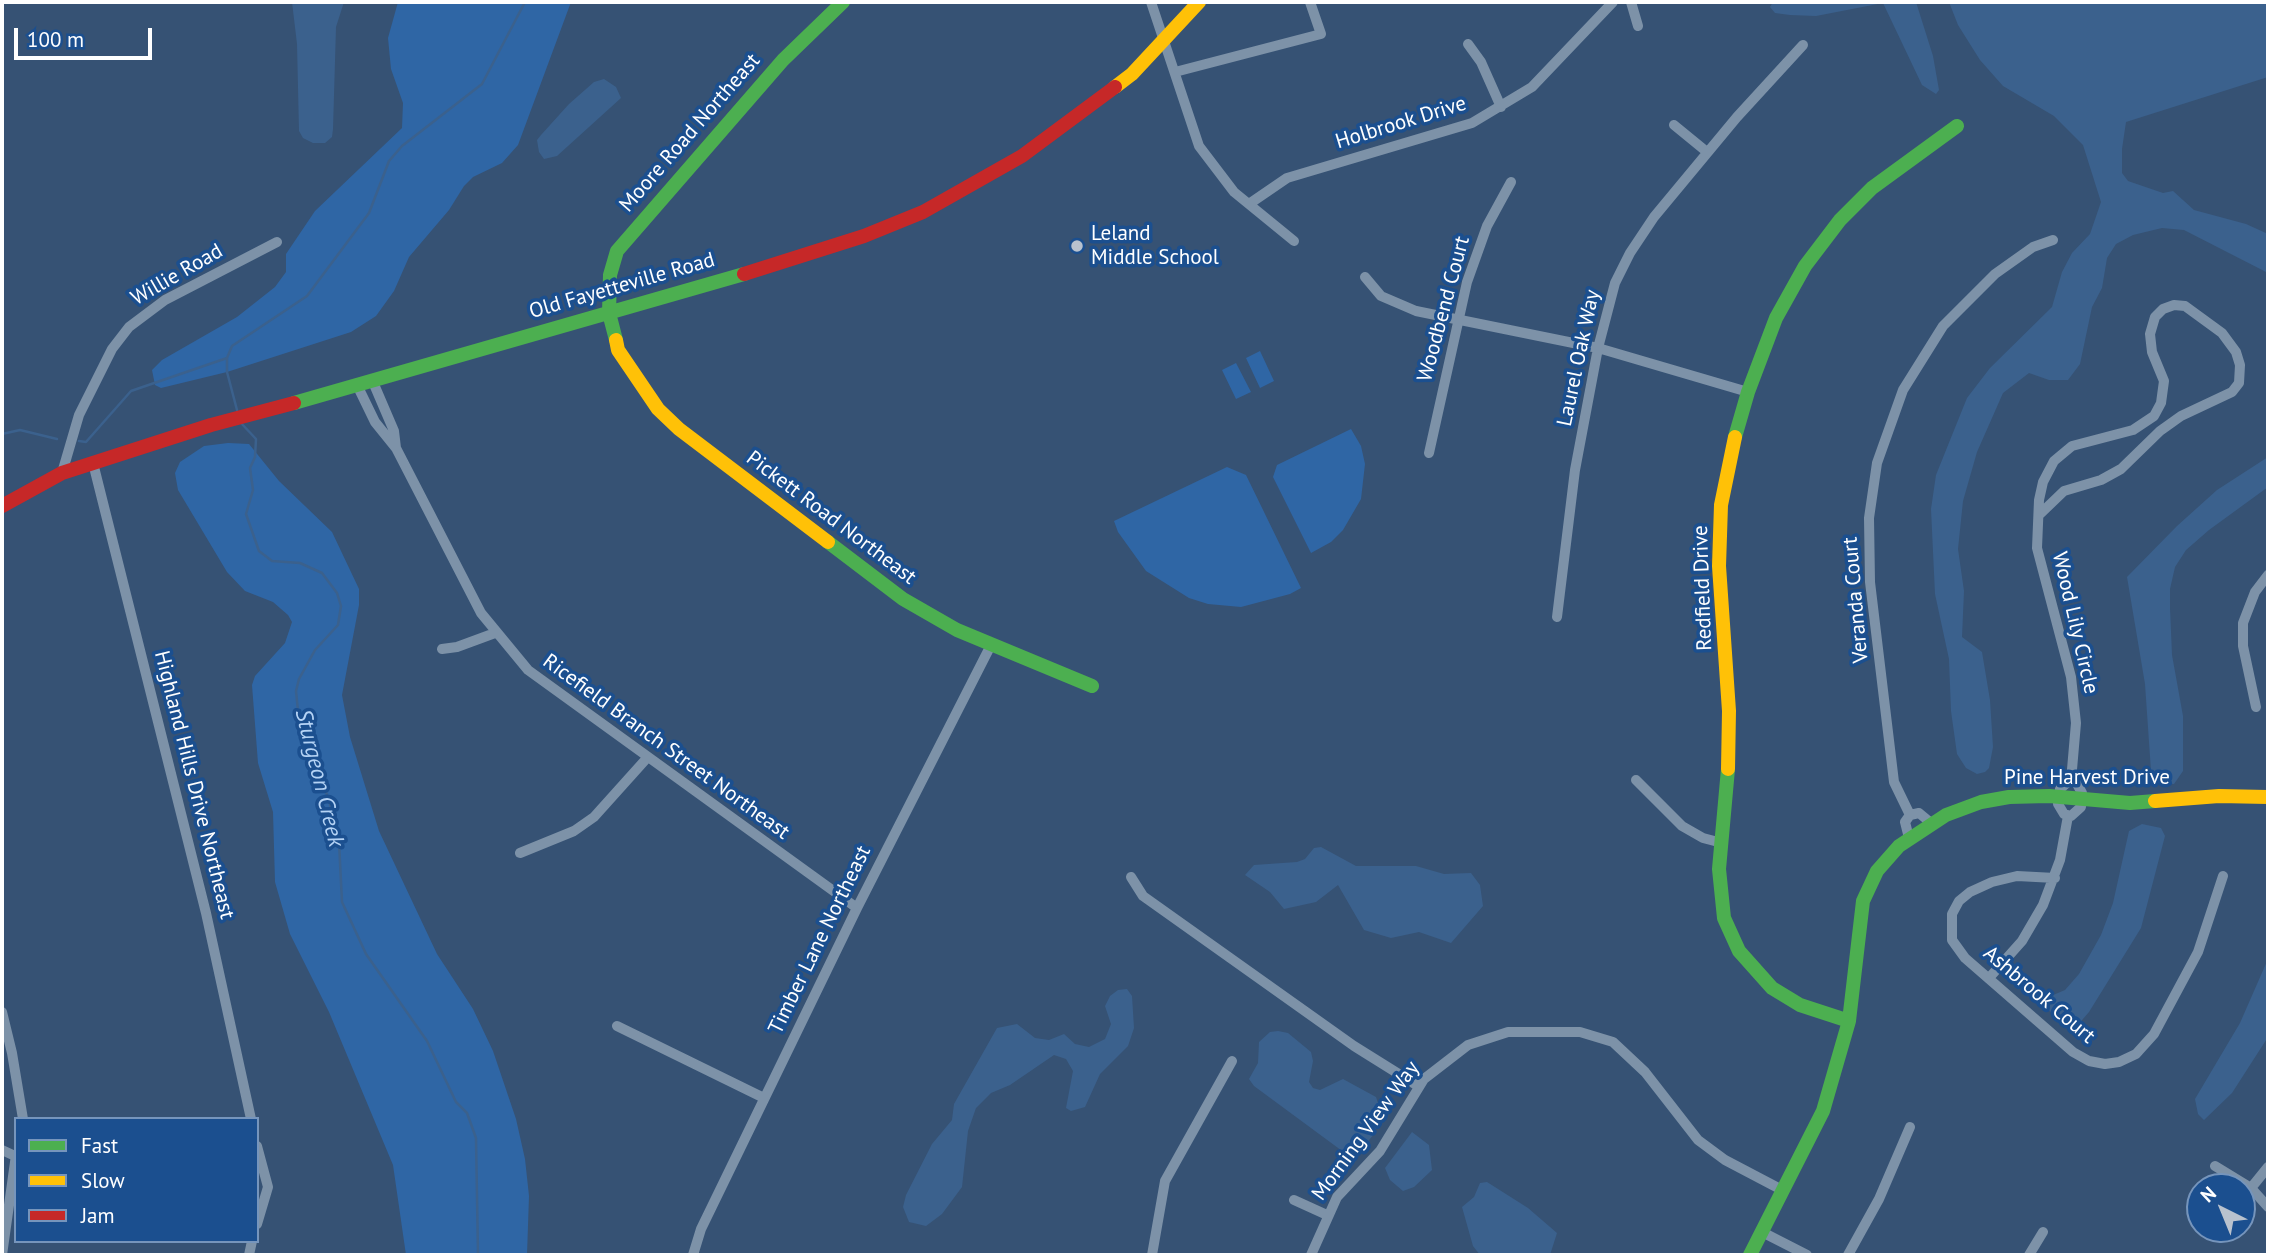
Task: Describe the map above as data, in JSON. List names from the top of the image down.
{
  "streets": {
    "street": [
      "Holbrook Drive",
      "Moore Road Northeast",
      "Willie Road",
      "Old Fayetteville Road",
      "Woodbend Court",
      "Laurel Oak Way",
      "Pickett Road Northeast",
      "Redfield Drive",
      "Veranda Court",
      "Wood Lily Circle",
      "Ricefield Branch Street Northeast",
      "Pine Harvest Drive",
      "Highland Hills Drive Northeast",
      "Timber Lane Northeast",
      "Ashbrook Court",
      "Morning View Way"
    ]
  },
  "crossings": [
    ["Moore Road Northeast", "Old Fayetteville Road"],
    ["Moore Road Northeast", "Pickett Road Northeast"],
    ["Willie Road", "Old Fayetteville Road"],
    ["Old Fayetteville Road", "Pickett Road Northeast"],
    ["Old Fayetteville Road", "Ricefield Branch Street Northeast"],
    ["Old Fayetteville Road", "Highland Hills Drive Northeast"],
    ["Pickett Road Northeast", "Timber Lane Northeast"],
    ["Redfield Drive", "Pine Harvest Drive"],
    ["Veranda Court", "Pine Harvest Drive"],
    ["Ricefield Branch Street Northeast", "Timber Lane Northeast"],
    ["Pine Harvest Drive", "Morning View Way"]
  ],
  "water": ["Sturgeon Creek"],
  "places": ["Leland Middle School"],
  "legend": ["Fast", "Slow", "Jam"],
  "scale_bar": "100 m",
  "north": "top left"
}
